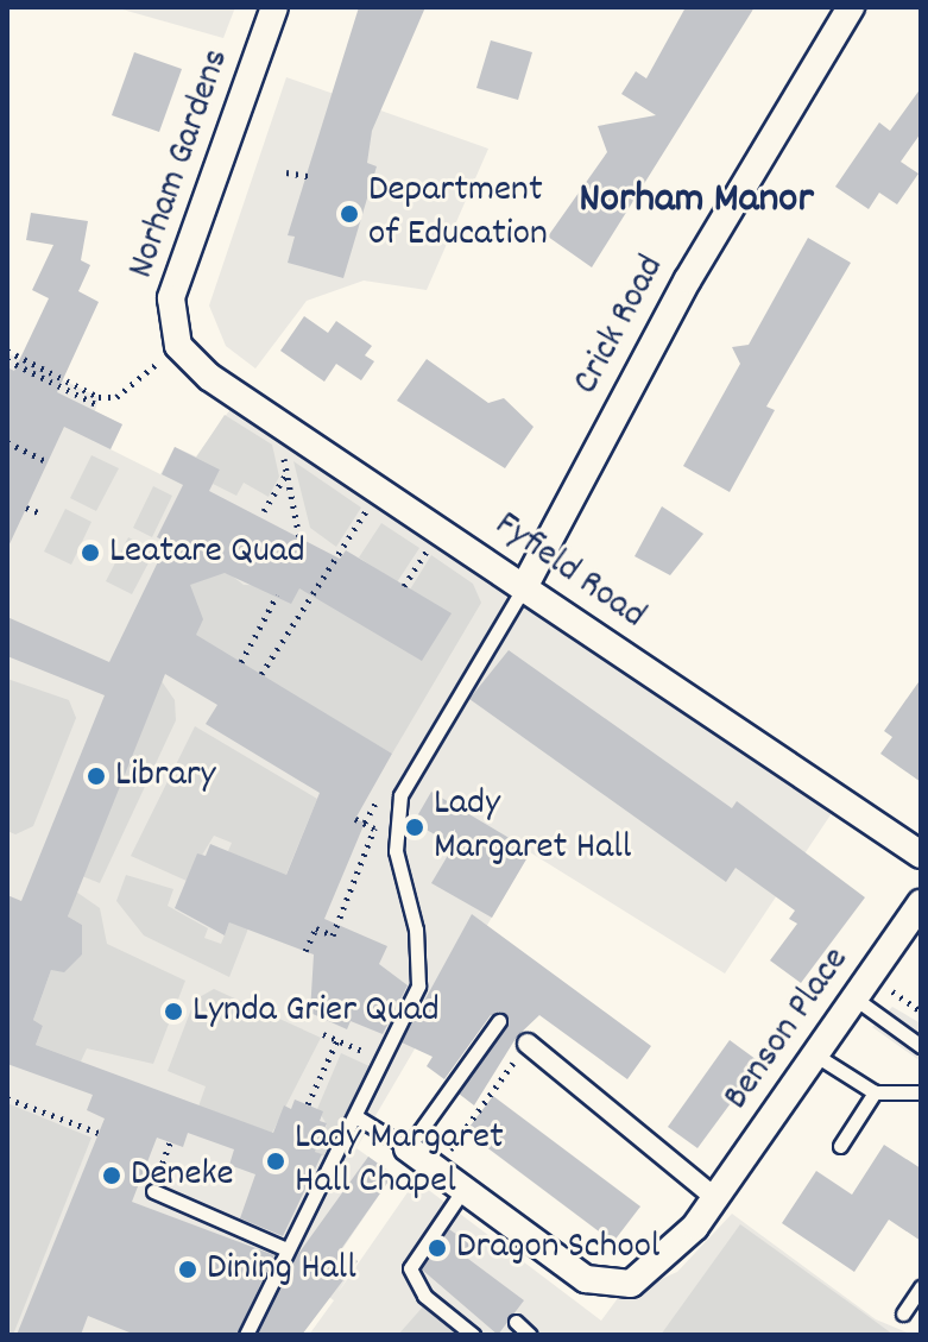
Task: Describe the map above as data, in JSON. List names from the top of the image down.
{
  "streets": {
    "street": [
      "Norham Gardens",
      "Crick Road",
      "Fyfield Road",
      "Benson Place"
    ]
  },
  "crossings": [
    ["Norham Gardens", "Fyfield Road"],
    ["Crick Road", "Fyfield Road"]
  ],
  "districts": ["Norham Manor"],
  "places": [
    "Department of Education",
    "Leatare Quad",
    "Library",
    "Lady Margaret Hall",
    "Lynda Grier Quad",
    "Lady Margaret Hall Chapel",
    "Deneke",
    "Dragon School",
    "Dining Hall"
  ]
}
